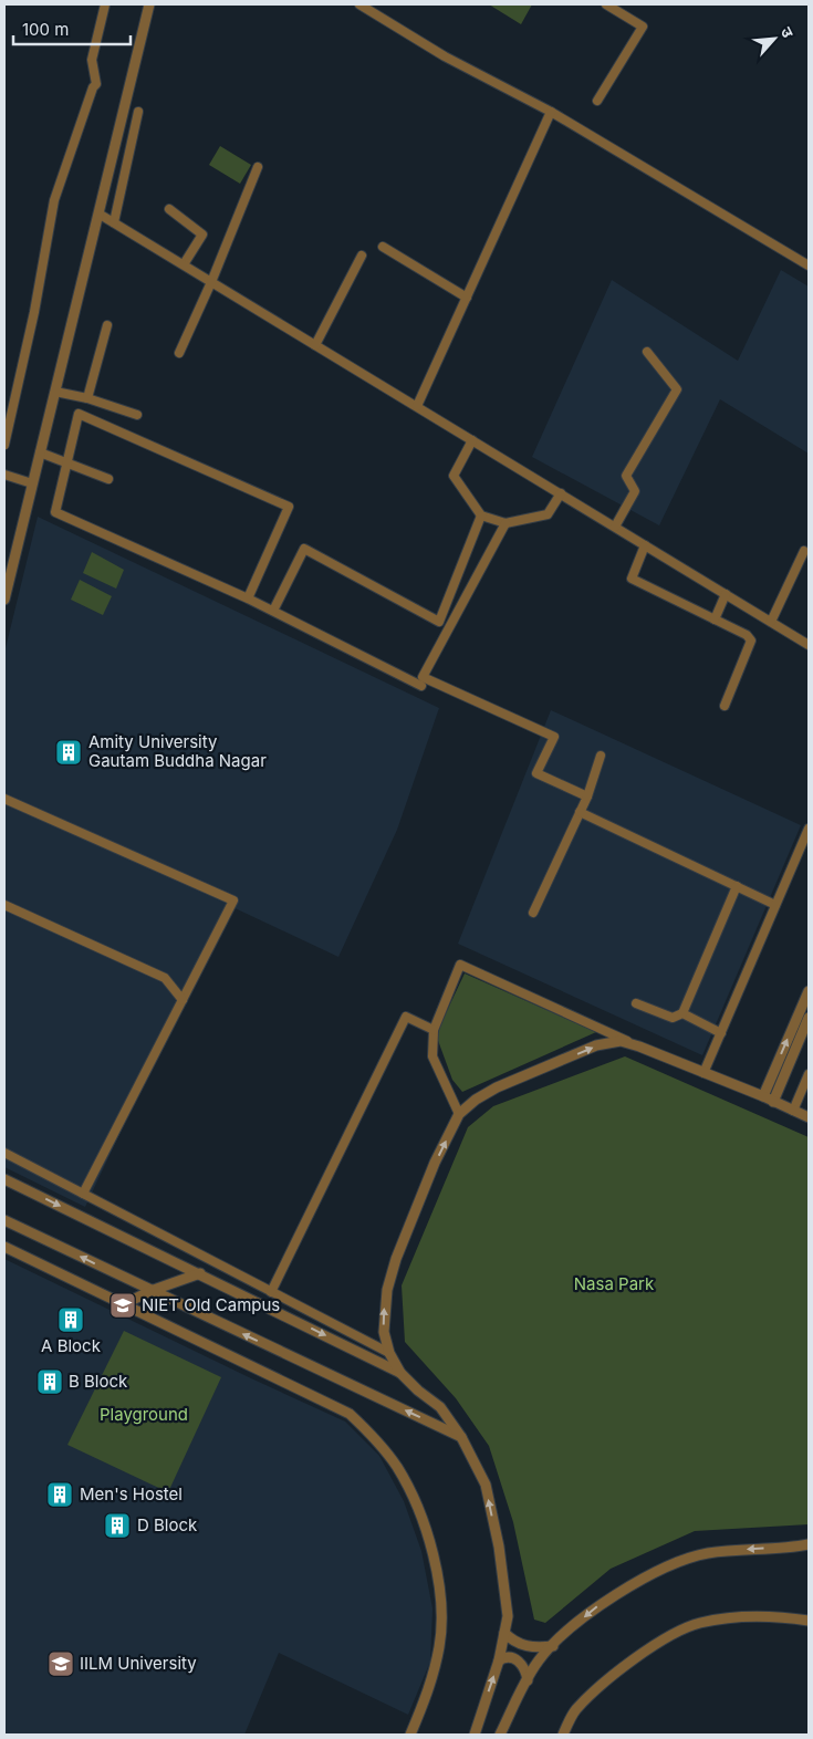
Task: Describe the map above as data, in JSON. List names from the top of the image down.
{
  "parks": ["Nasa Park", "Playground"],
  "places": {
    "building": [
      "Amity University Gautam Buddha Nagar",
      "A Block",
      "B Block",
      "Men's Hostel",
      "D Block"
    ],
    "school or university": ["NIET Old Campus", "IILM University"]
  },
  "scale_bar": "100 m",
  "north": "top right"
}
